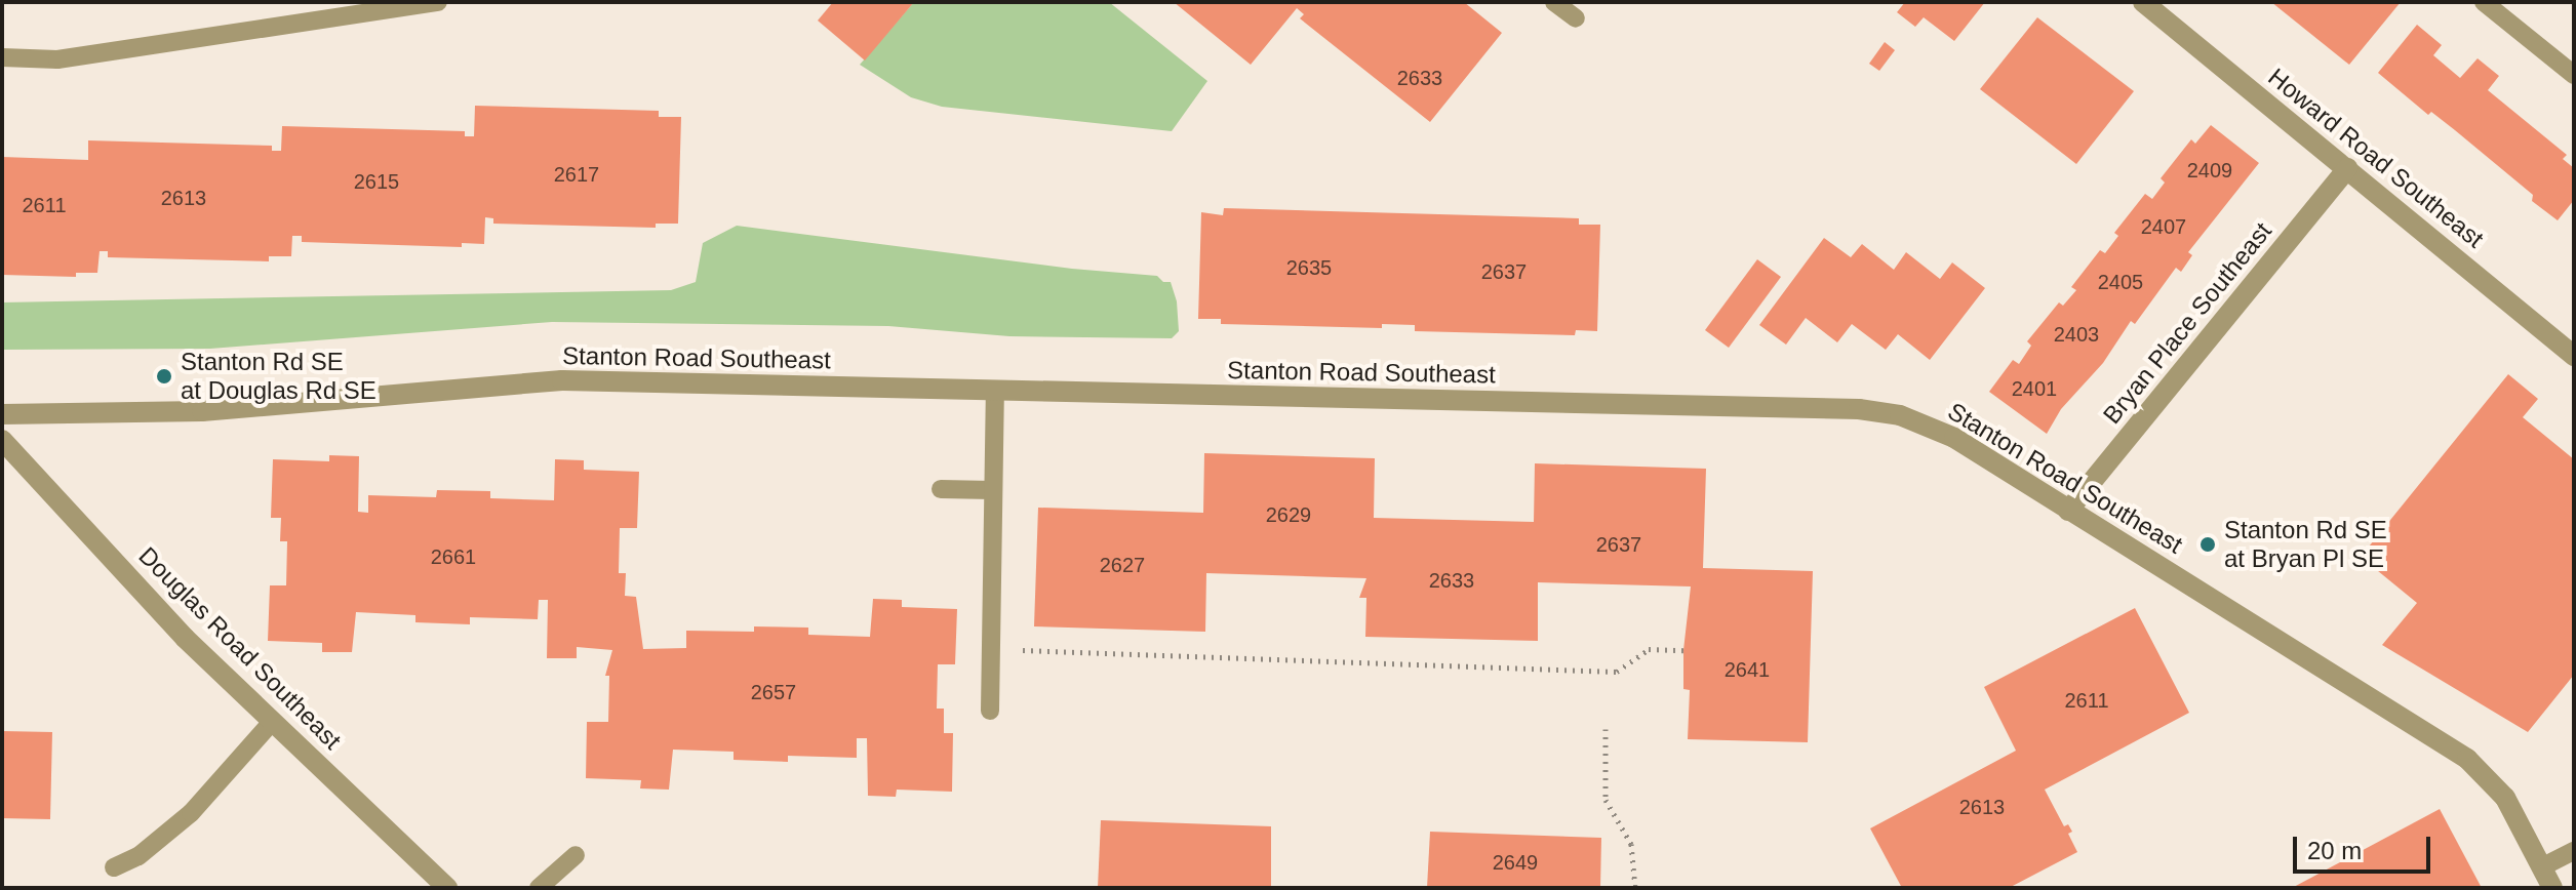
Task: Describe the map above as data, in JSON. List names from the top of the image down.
{
  "streets": {
    "street": [
      "Howard Road Southeast",
      "Bryan Place Southeast",
      "Stanton Road Southeast",
      "Douglas Road Southeast"
    ]
  },
  "crossings": [
    ["Howard Road Southeast", "Bryan Place Southeast"],
    ["Bryan Place Southeast", "Stanton Road Southeast"]
  ],
  "places": ["Stanton Rd SE at Douglas Rd SE", "Stanton Rd SE at Bryan Pl SE"],
  "house_numbers": [
    "2633",
    "2409",
    "2617",
    "2615",
    "2613",
    "2611",
    "2407",
    "2635",
    "2637",
    "2405",
    "2403",
    "2401",
    "2629",
    "2637",
    "2661",
    "2627",
    "2633",
    "2641",
    "2657",
    "2611",
    "2613",
    "2649"
  ],
  "scale_bar": "20 m"
}
